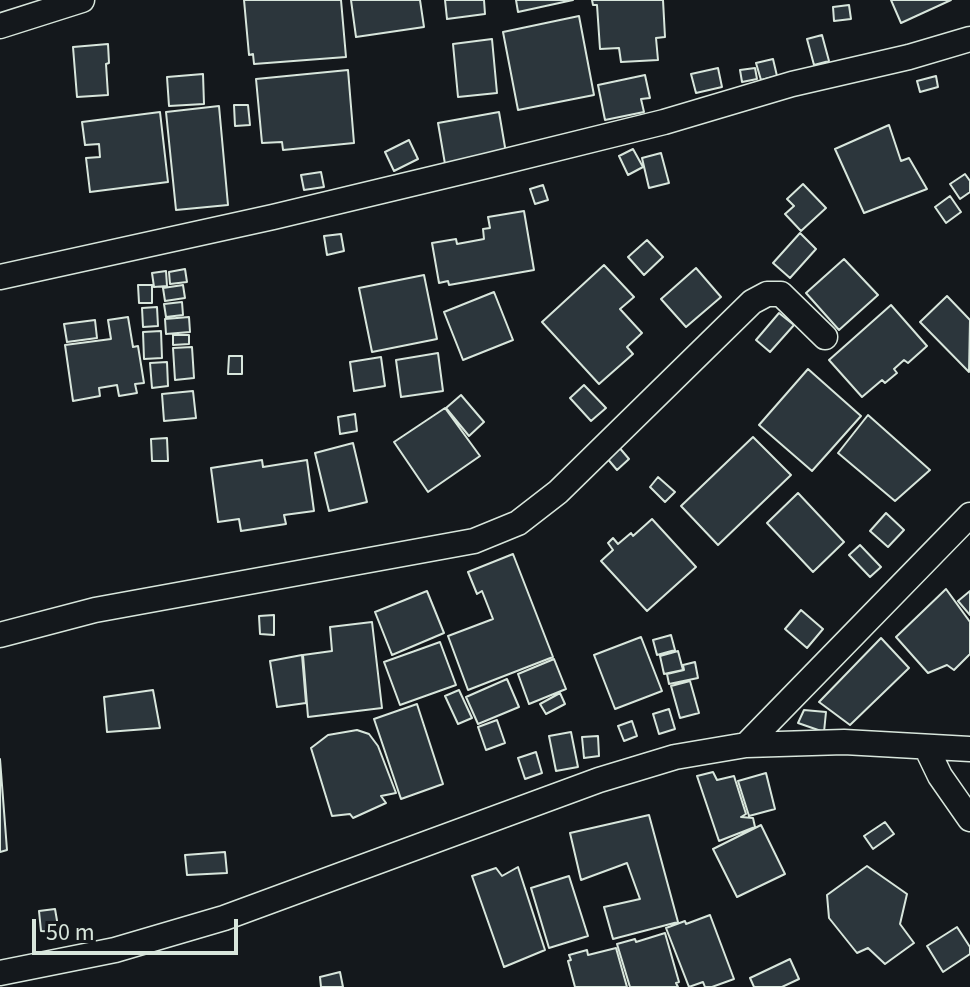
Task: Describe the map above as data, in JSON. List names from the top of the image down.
{
  "scale_bar": "50 m"
}
